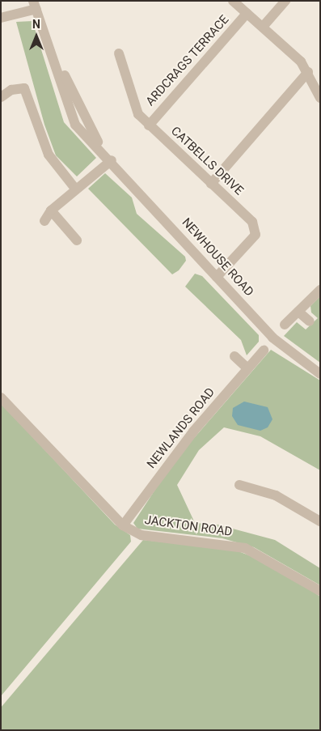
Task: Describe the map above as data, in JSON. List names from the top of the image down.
{
  "streets": {
    "street": [
      "ARDCRAGS TERRACE",
      "CATBELLS DRIVE",
      "NEWHOUSE ROAD",
      "NEWLANDS ROAD",
      "JACKTON ROAD"
    ]
  },
  "crossings": [
    ["ARDCRAGS TERRACE", "CATBELLS DRIVE"],
    ["CATBELLS DRIVE", "NEWHOUSE ROAD"],
    ["NEWLANDS ROAD", "JACKTON ROAD"]
  ],
  "north": "top"
}
